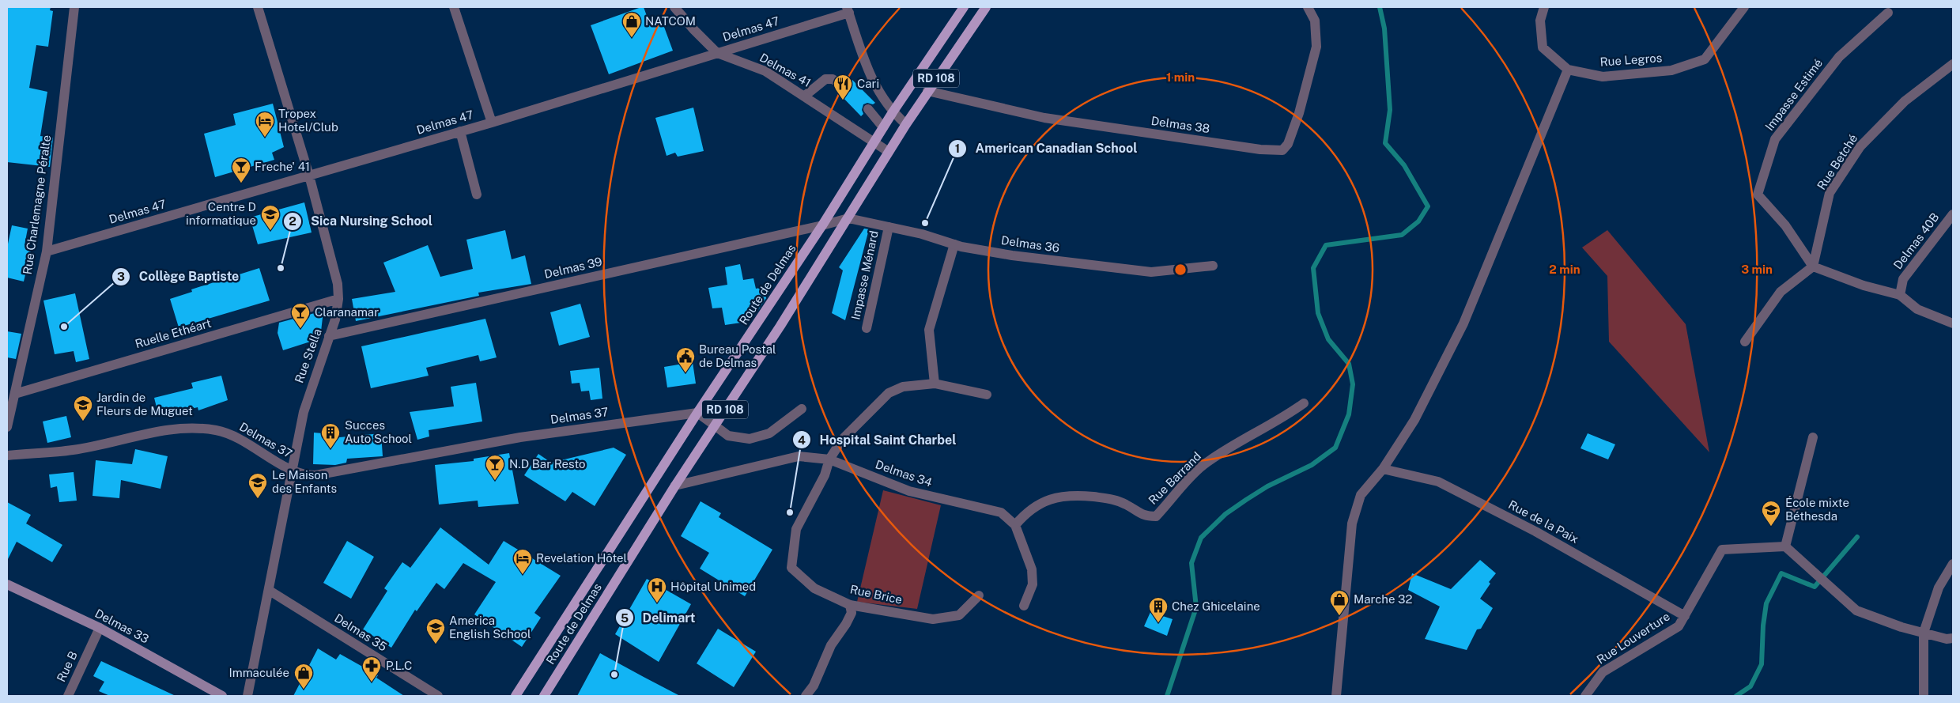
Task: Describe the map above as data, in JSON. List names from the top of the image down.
{
  "streets": {
    "main road": ["RD 108", "Route de Delmas", "Delmas 33"],
    "street": [
      "Delmas 47",
      "Rue Legros",
      "Delmas 41",
      "Impasse Estimé",
      "Delmas 38",
      "Rue Betché",
      "Rue Charlemagne Péralte",
      "Delmas 40B",
      "Delmas 36",
      "Delmas 39",
      "Impasse Ménard",
      "Ruelle Ethéart",
      "Rue Stella",
      "Delmas 37",
      "Delmas 34",
      "Rue Barrand",
      "Rue de la Paix",
      "Rue Brice",
      "Delmas 35",
      "Rue Louverture",
      "Rue B"
    ]
  },
  "crossings": [
    ["Delmas 47", "Delmas 41"],
    ["Delmas 47", "Rue Charlemagne Péralte"],
    ["Delmas 47", "Rue Stella"],
    ["Delmas 41", "Route de Delmas"],
    ["Impasse Estimé", "Rue Betché"],
    ["Delmas 38", "Route de Delmas"],
    ["Rue Charlemagne Péralte", "Ruelle Ethéart"],
    ["Delmas 36", "Delmas 39"],
    ["Delmas 36", "Impasse Ménard"],
    ["Delmas 36", "Route de Delmas"],
    ["Delmas 39", "Route de Delmas"],
    ["Delmas 39", "Rue Stella"],
    ["Route de Delmas", "Delmas 37"],
    ["Route de Delmas", "Delmas 34"],
    ["Ruelle Ethéart", "Rue Stella"],
    ["Rue Stella", "Delmas 37"],
    ["Rue Stella", "Delmas 35"],
    ["Delmas 34", "Rue Barrand"],
    ["Delmas 34", "Rue Brice"],
    ["Rue de la Paix", "Rue Louverture"],
    ["Delmas 33", "Rue B"]
  ],
  "places": {
    "shop": ["NATCOM", "Marche 32", "Immaculée"],
    "restaurant": ["Cari"],
    "hotel": ["Tropex Hotel/Club", "Revelation Hôtel"],
    "bar": ["Freche' 41", "Claranamar", "N.D Bar Resto"],
    "other": [
      "American Canadian School",
      "Sica Nursing School",
      "Collège Baptiste",
      "Hospital Saint Charbel",
      "Delimart"
    ],
    "school or university": [
      "Centre D informatique",
      "Jardin de Fleurs de Muguet",
      "Le Maison des Enfants",
      "École mixte Béthesda",
      "America English School"
    ],
    "public building": ["Bureau Postal de Delmas"],
    "building": ["Succes Auto School", "Chez Ghicelaine"],
    "hospital": ["Hôpital Unimed"],
    "pharmacy": ["P.L.C"]
  },
  "rings": ["1 min", "2 min", "3 min"]
}
